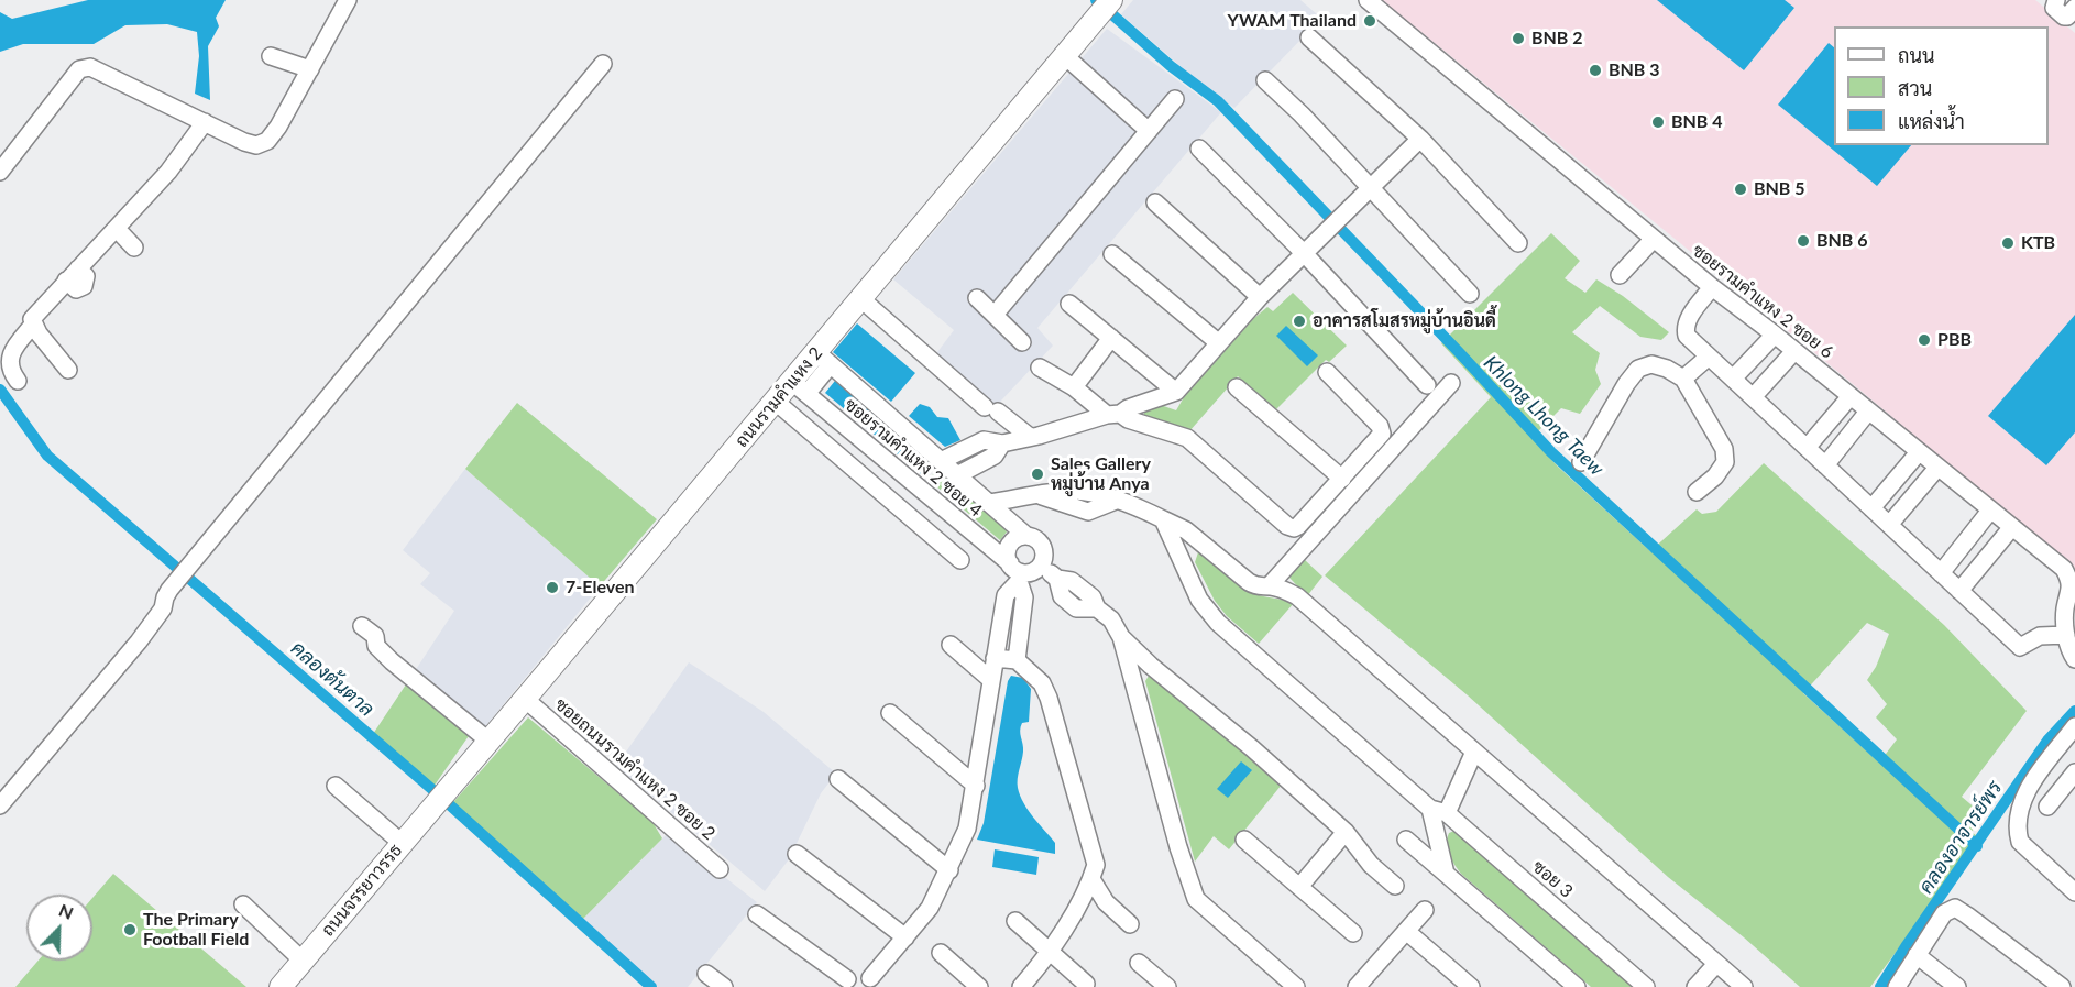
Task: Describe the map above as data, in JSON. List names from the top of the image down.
{
  "streets": {
    "main road": ["ถนนรามคำแหง 2", "ถนนจรรยาวรรธ"],
    "street": [
      "ซอยรามคำแหง 2 ซอย 6",
      "ซอยรามคำแหง 2 ซอย 4",
      "ซอยถนนรามคำแหง 2 ซอย 2",
      "ซอย 3"
    ]
  },
  "crossings": [
    ["ถนนรามคำแหง 2", "ซอยรามคำแหง 2 ซอย 4"],
    ["ถนนรามคำแหง 2", "ซอยถนนรามคำแหง 2 ซอย 2"],
    ["ถนนรามคำแหง 2", "ถนนจรรยาวรรธ"]
  ],
  "water": ["Khlong Lhong Taew", "คลองต้นตาล", "คลองอาจารย์พร"],
  "places": [
    "YWAM Thailand",
    "BNB 2",
    "BNB 3",
    "BNB 4",
    "BNB 5",
    "BNB 6",
    "KTB",
    "อาคารสโมสรหมู่บ้านอินดี้",
    "PBB",
    "Sales Gallery หมู่บ้าน Anya",
    "7-Eleven",
    "The Primary Football Field"
  ],
  "legend": ["ถนน", "สวน", "แหล่งน้ำ"],
  "north": "top right"
}
